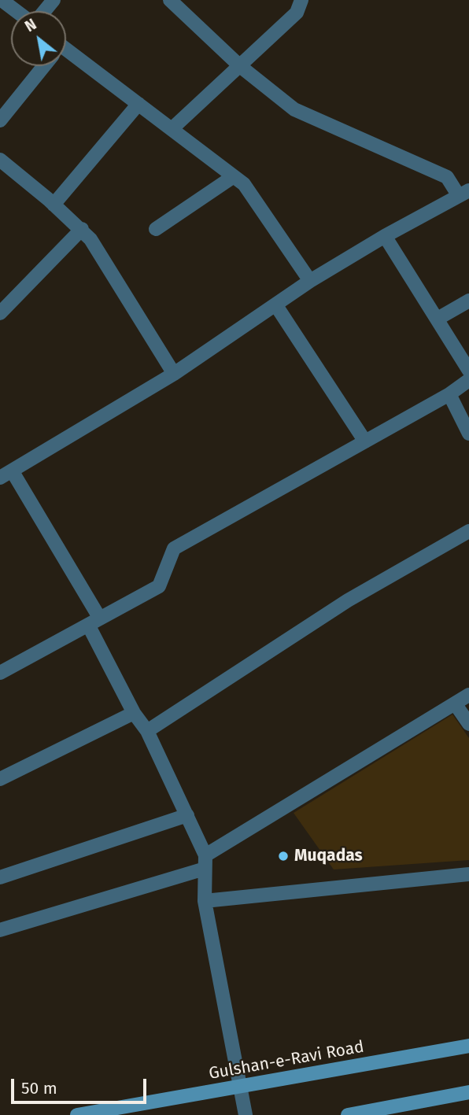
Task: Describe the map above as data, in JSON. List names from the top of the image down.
{
  "streets": {
    "main road": ["Gulshan-e-Ravi Road"]
  },
  "places": ["Muqadas"],
  "scale_bar": "50 m",
  "north": "top left"
}
